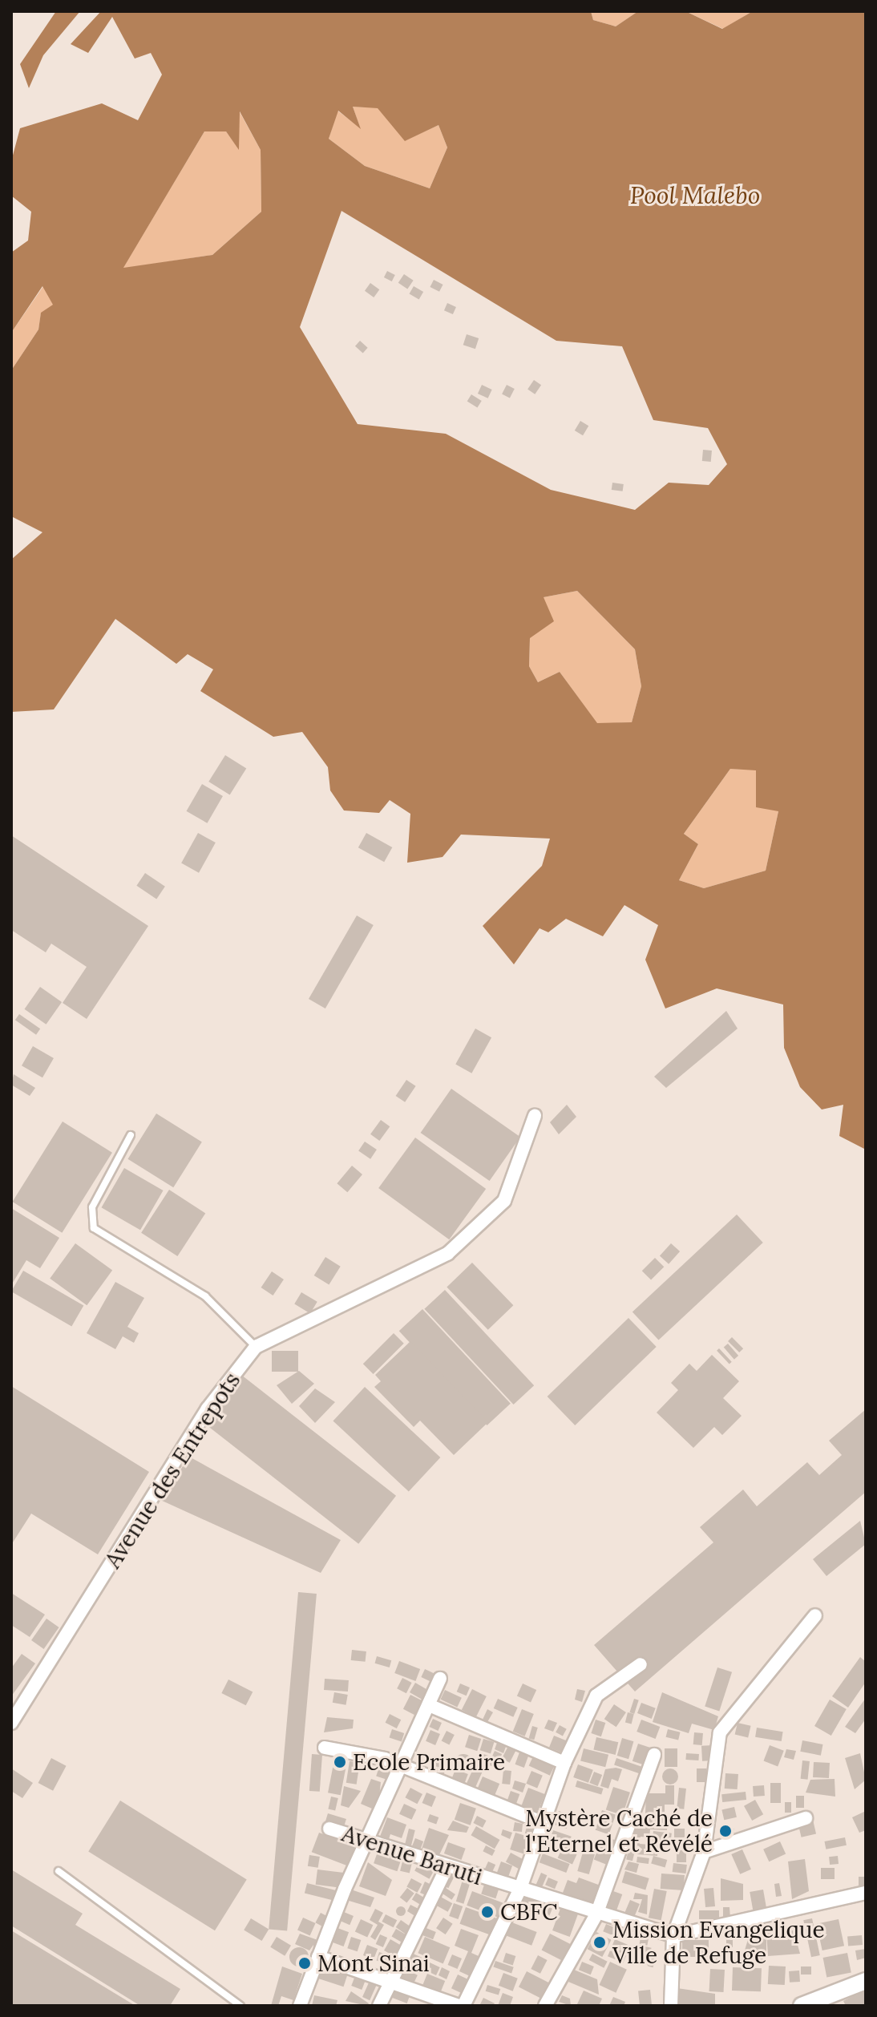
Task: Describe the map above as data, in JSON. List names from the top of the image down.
{
  "streets": {
    "street": ["Avenue des Entrepots", "Avenue Baruti"]
  },
  "water": ["Pool Malebo"],
  "places": [
    "Ecole Primaire",
    "Mystère Caché de l'Eternel et Révélé",
    "CBFC",
    "Mission Evangelique Ville de Refuge",
    "Mont Sinai"
  ]
}
